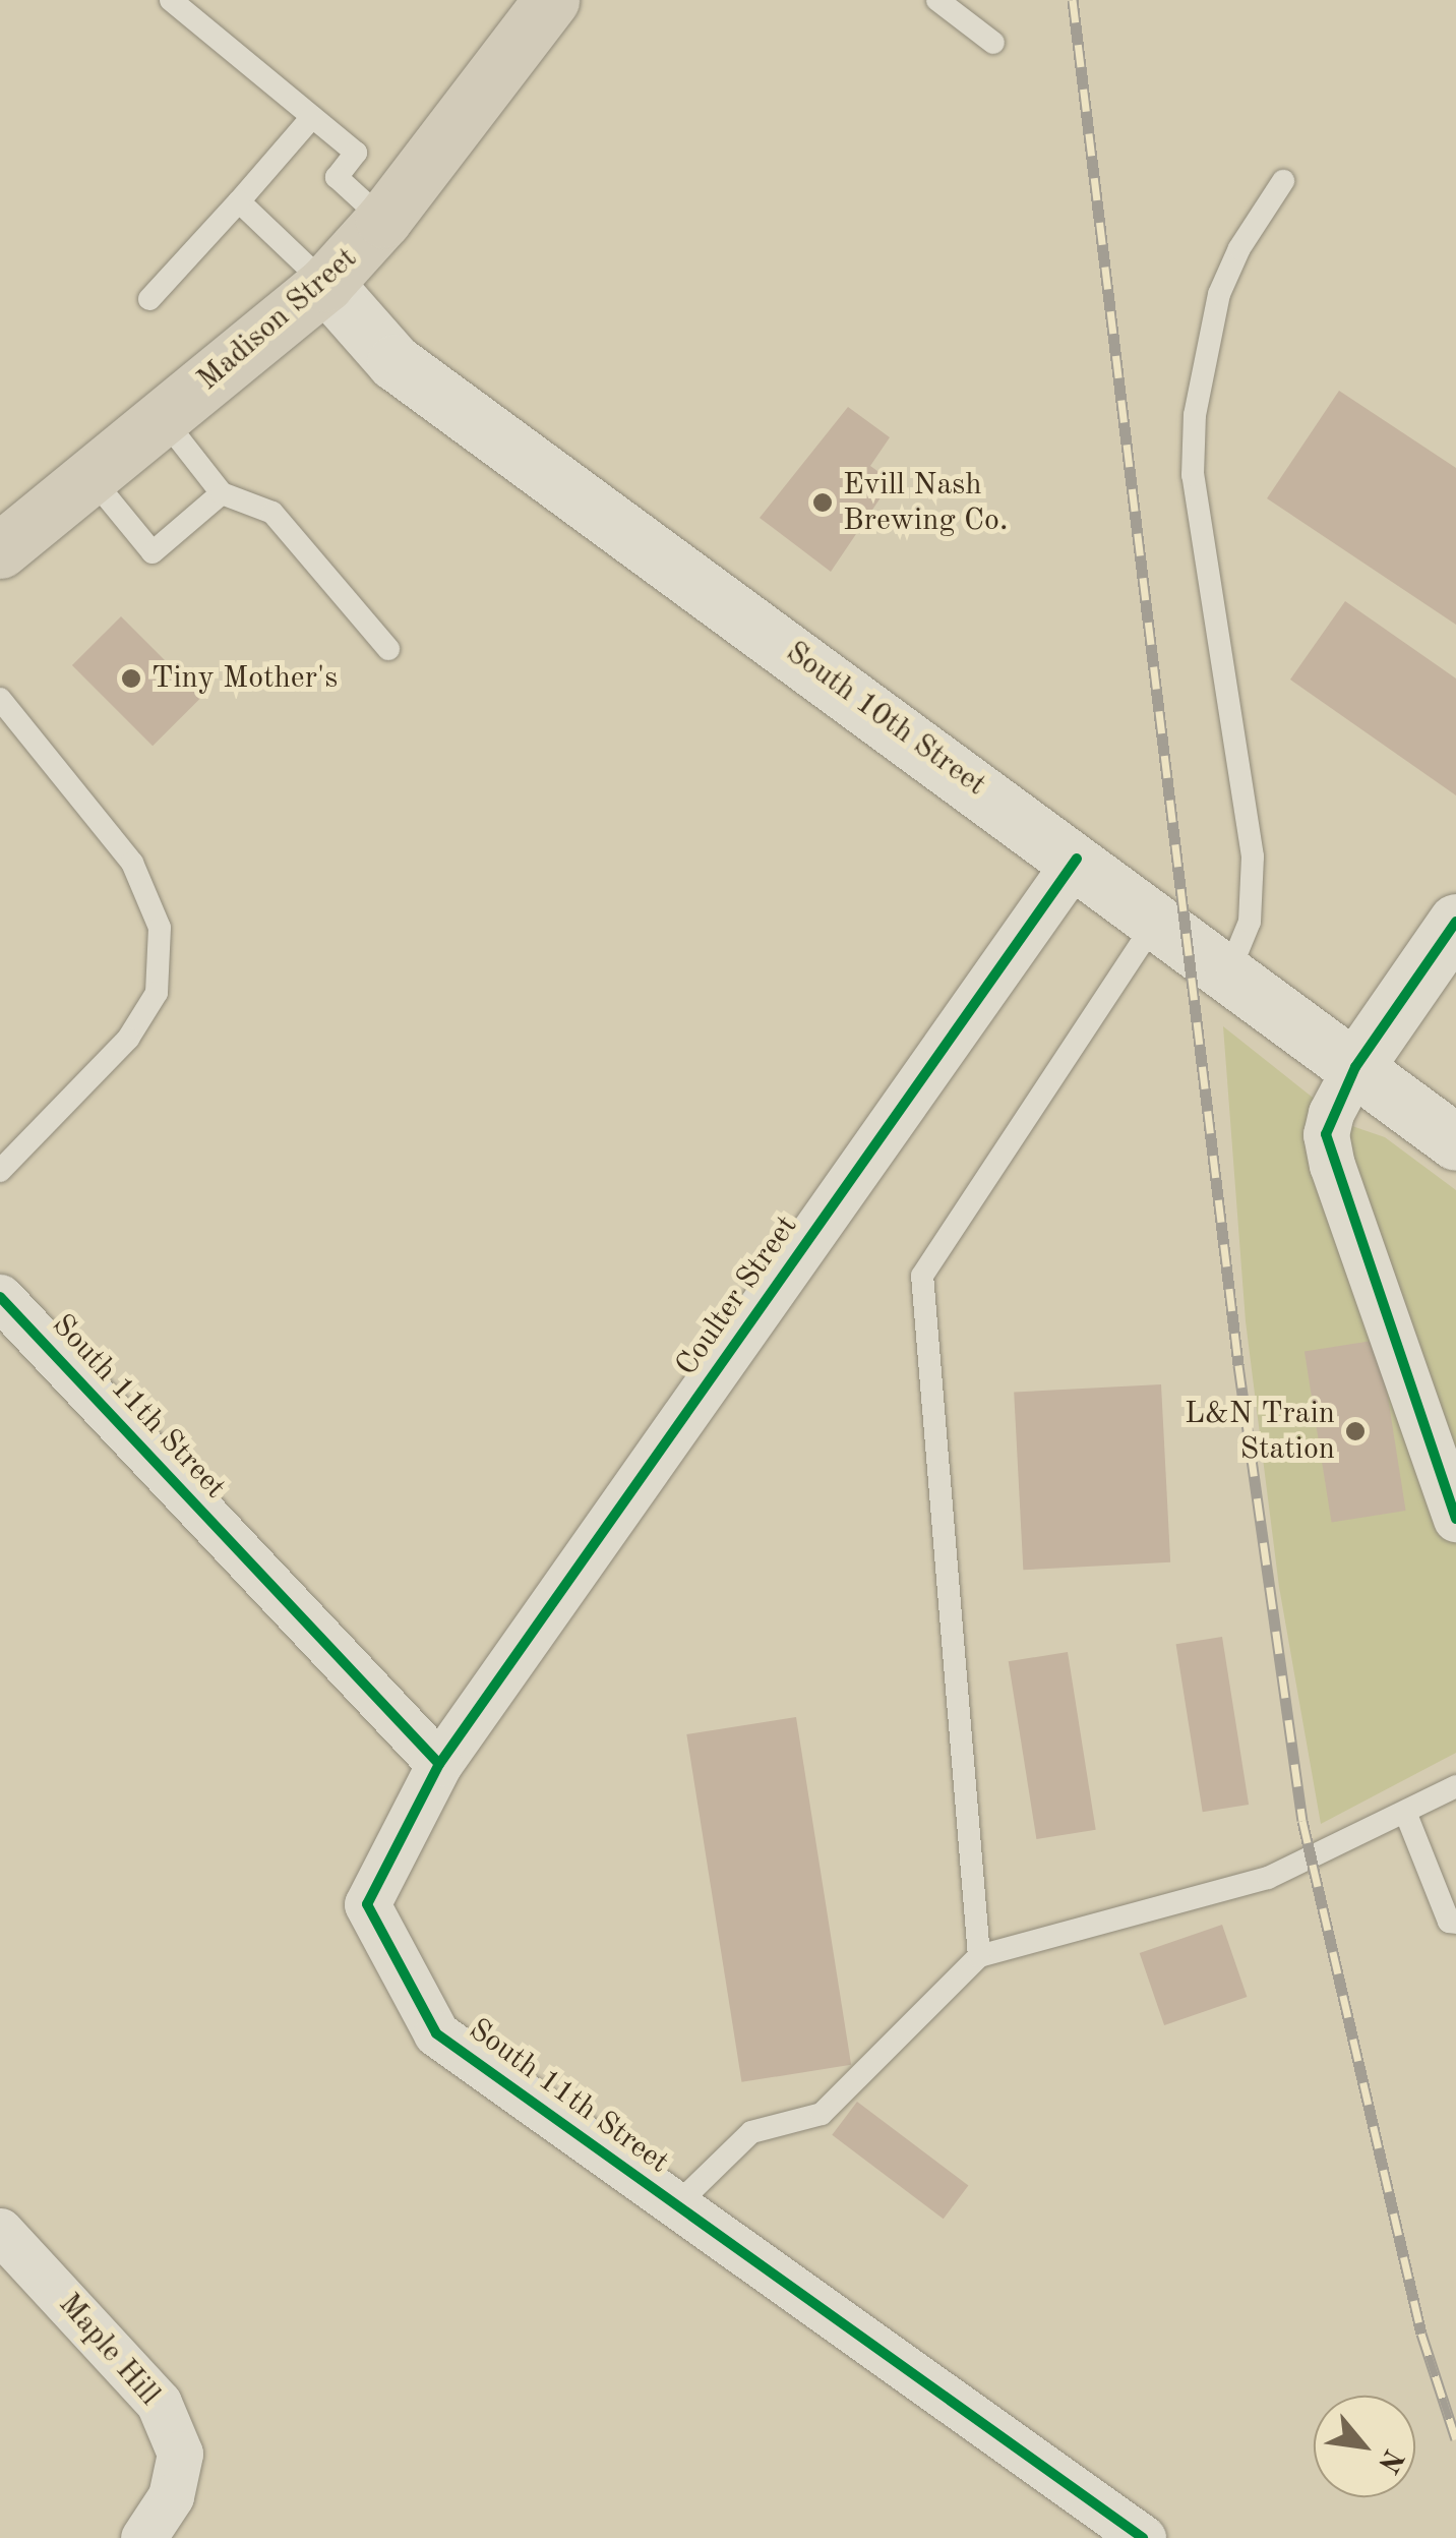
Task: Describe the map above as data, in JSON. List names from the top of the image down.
{
  "streets": {
    "main road": ["Madison Street", "South 10th Street"],
    "street": ["Coulter Street", "South 11th Street", "Maple Hill"]
  },
  "crossings": [
    ["Madison Street", "South 10th Street"],
    ["South 10th Street", "Coulter Street"],
    ["Coulter Street", "South 11th Street"]
  ],
  "places": ["Evill Nash Brewing Co.", "Tiny Mother's", "L&N Train Station"],
  "north": "bottom right"
}
